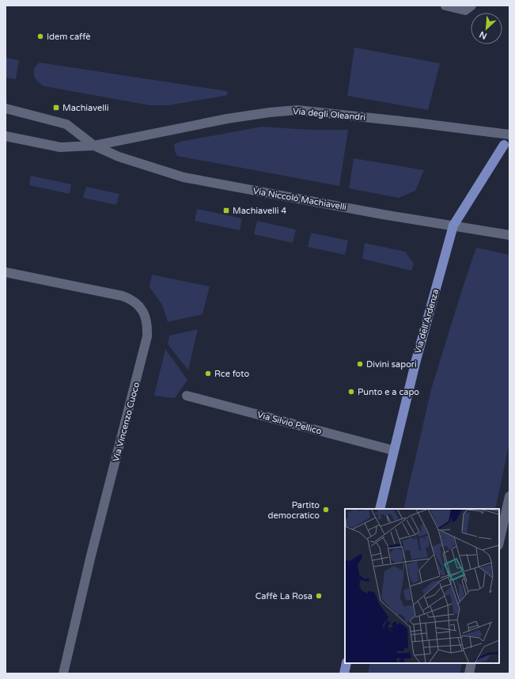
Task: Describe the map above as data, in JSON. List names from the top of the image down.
{
  "streets": {
    "main road": ["Via dell'Ardenza"],
    "street": [
      "Via degli Oleandri",
      "Via Niccolò Machiavelli",
      "Via Vincenzo Cuoco",
      "Via Silvio Pellico"
    ]
  },
  "crossings": [
    ["Via degli Oleandri", "Via Niccolò Machiavelli"],
    ["Via Niccolò Machiavelli", "Via dell'Ardenza"],
    ["Via dell'Ardenza", "Via Silvio Pellico"]
  ],
  "places": {
    "other": [
      "Idem caffè",
      "Divini sapori",
      "Rce foto",
      "Punto e a capo",
      "Partito democratico",
      "Caffè La Rosa"
    ],
    "transit": ["Machiavelli", "Machiavelli 4"]
  },
  "north": "bottom left"
}
